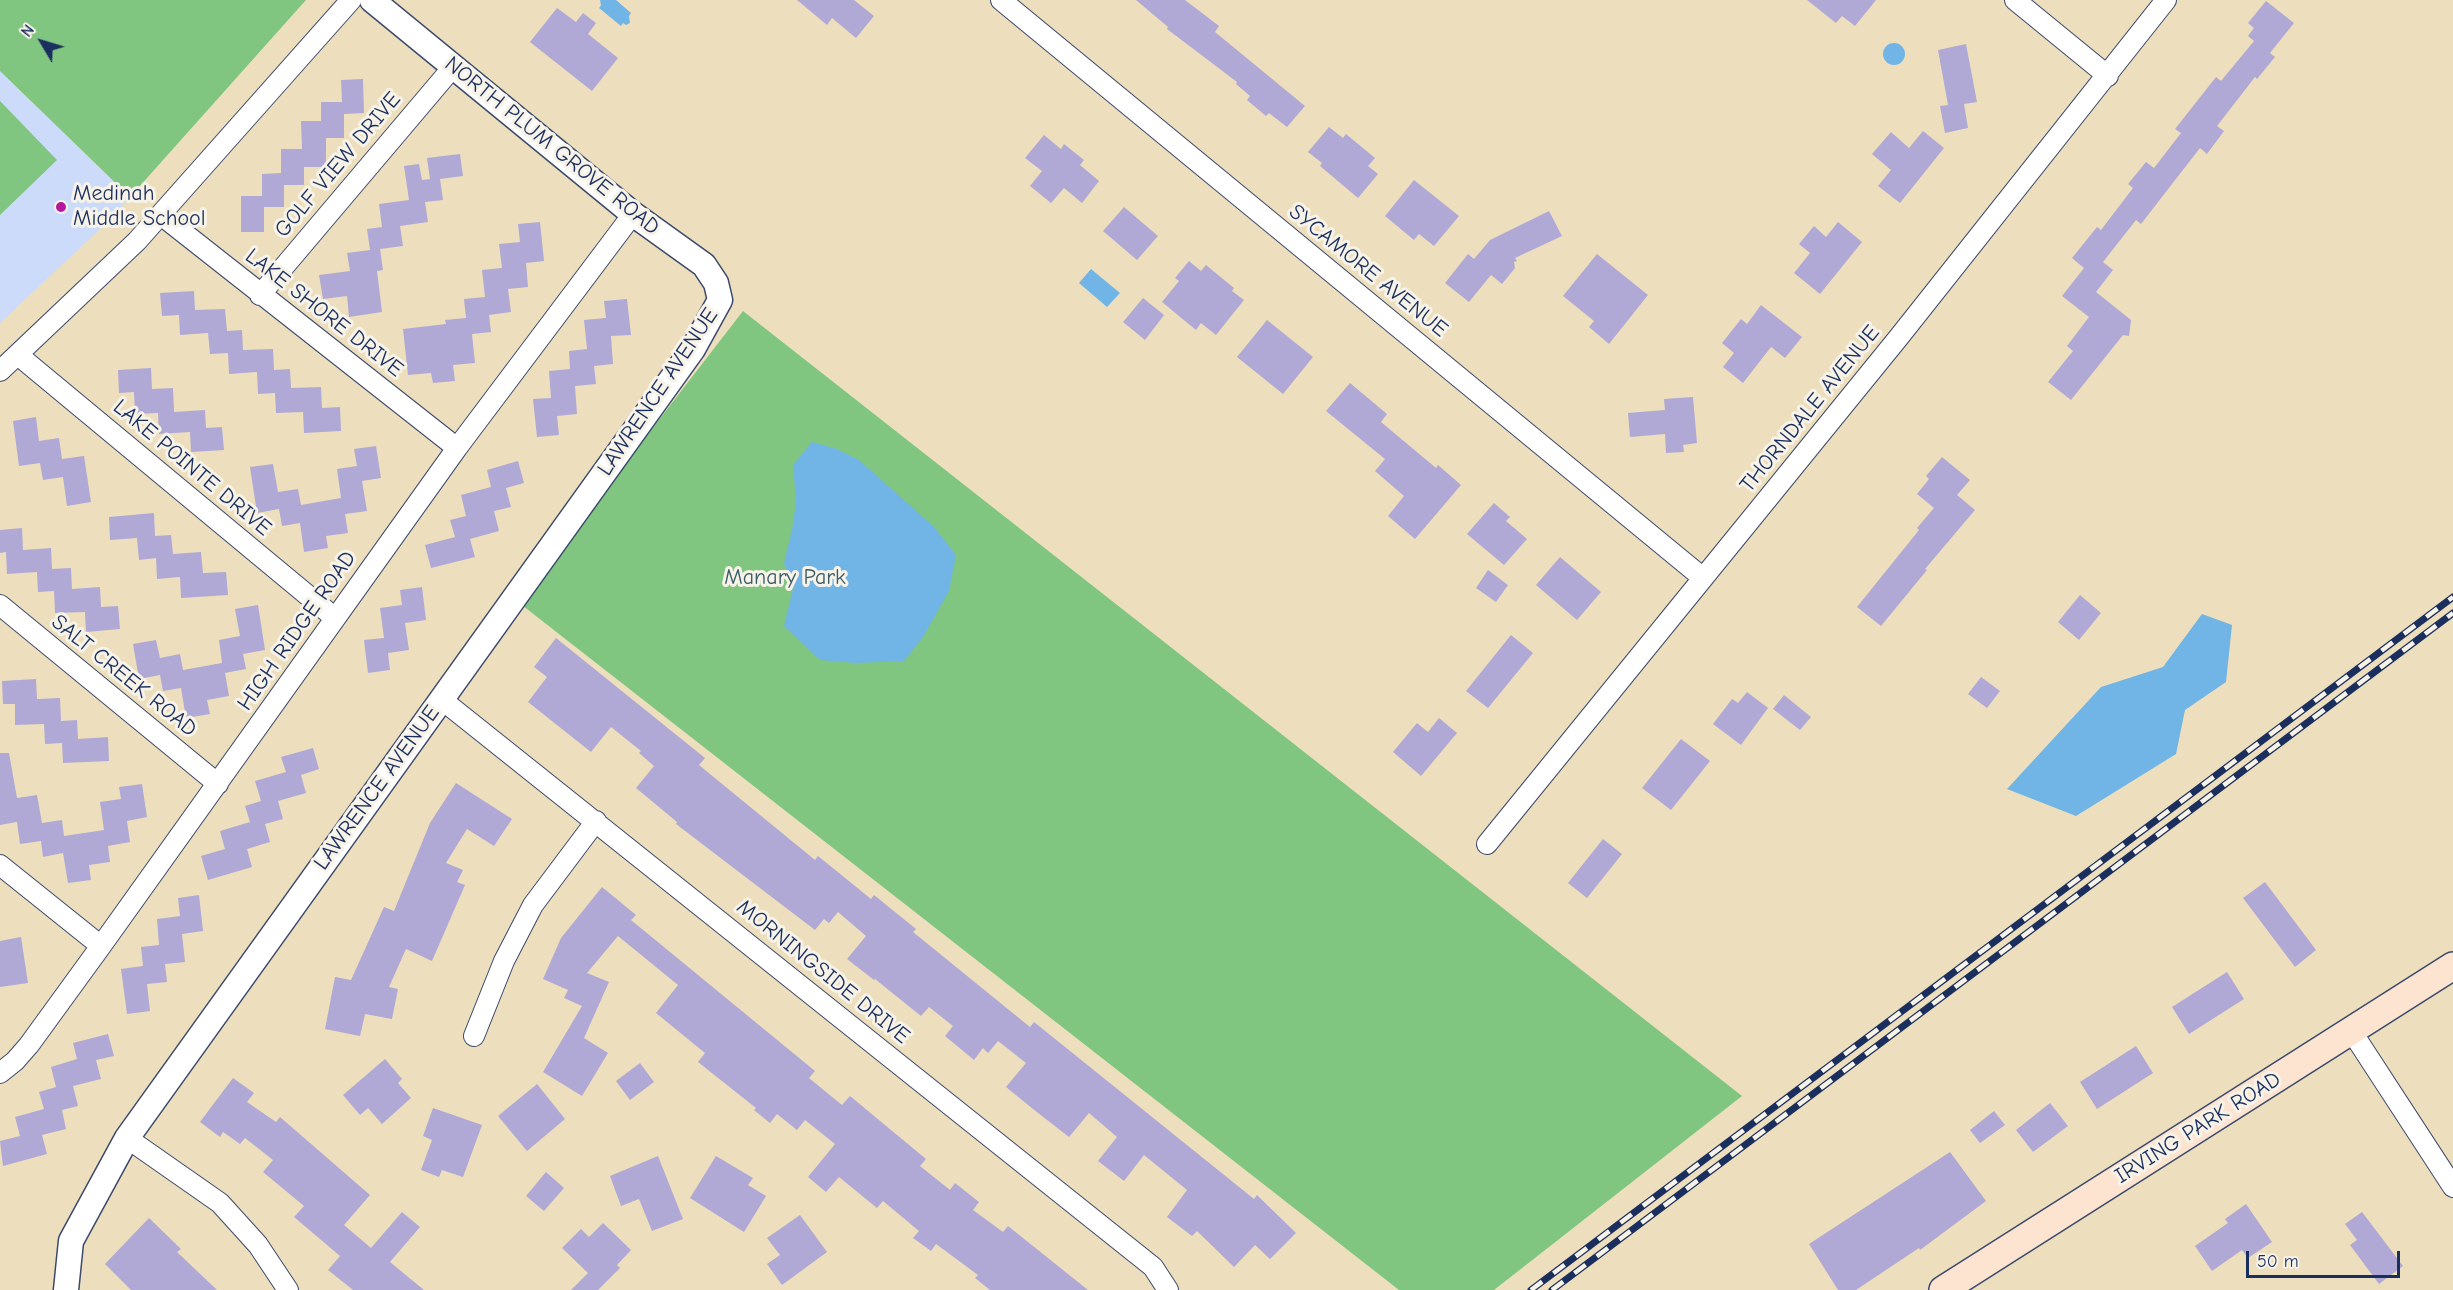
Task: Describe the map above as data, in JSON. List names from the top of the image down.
{
  "streets": {
    "main road": ["IRVING PARK ROAD"],
    "street": [
      "NORTH PLUM GROVE ROAD",
      "GOLF VIEW DRIVE",
      "SYCAMORE AVENUE",
      "LAKE SHORE DRIVE",
      "LAWRENCE AVENUE",
      "THORNDALE AVENUE",
      "LAKE POINTE DRIVE",
      "HIGH RIDGE ROAD",
      "SALT CREEK ROAD",
      "MORNINGSIDE DRIVE"
    ]
  },
  "crossings": [
    ["NORTH PLUM GROVE ROAD", "GOLF VIEW DRIVE"],
    ["NORTH PLUM GROVE ROAD", "LAWRENCE AVENUE"],
    ["NORTH PLUM GROVE ROAD", "HIGH RIDGE ROAD"],
    ["GOLF VIEW DRIVE", "LAKE SHORE DRIVE"],
    ["SYCAMORE AVENUE", "THORNDALE AVENUE"],
    ["LAKE SHORE DRIVE", "HIGH RIDGE ROAD"],
    ["LAWRENCE AVENUE", "MORNINGSIDE DRIVE"],
    ["LAKE POINTE DRIVE", "HIGH RIDGE ROAD"],
    ["HIGH RIDGE ROAD", "SALT CREEK ROAD"]
  ],
  "parks": ["Manary Park"],
  "places": ["Medinah Middle School"],
  "scale_bar": "50 m",
  "north": "top left"
}
